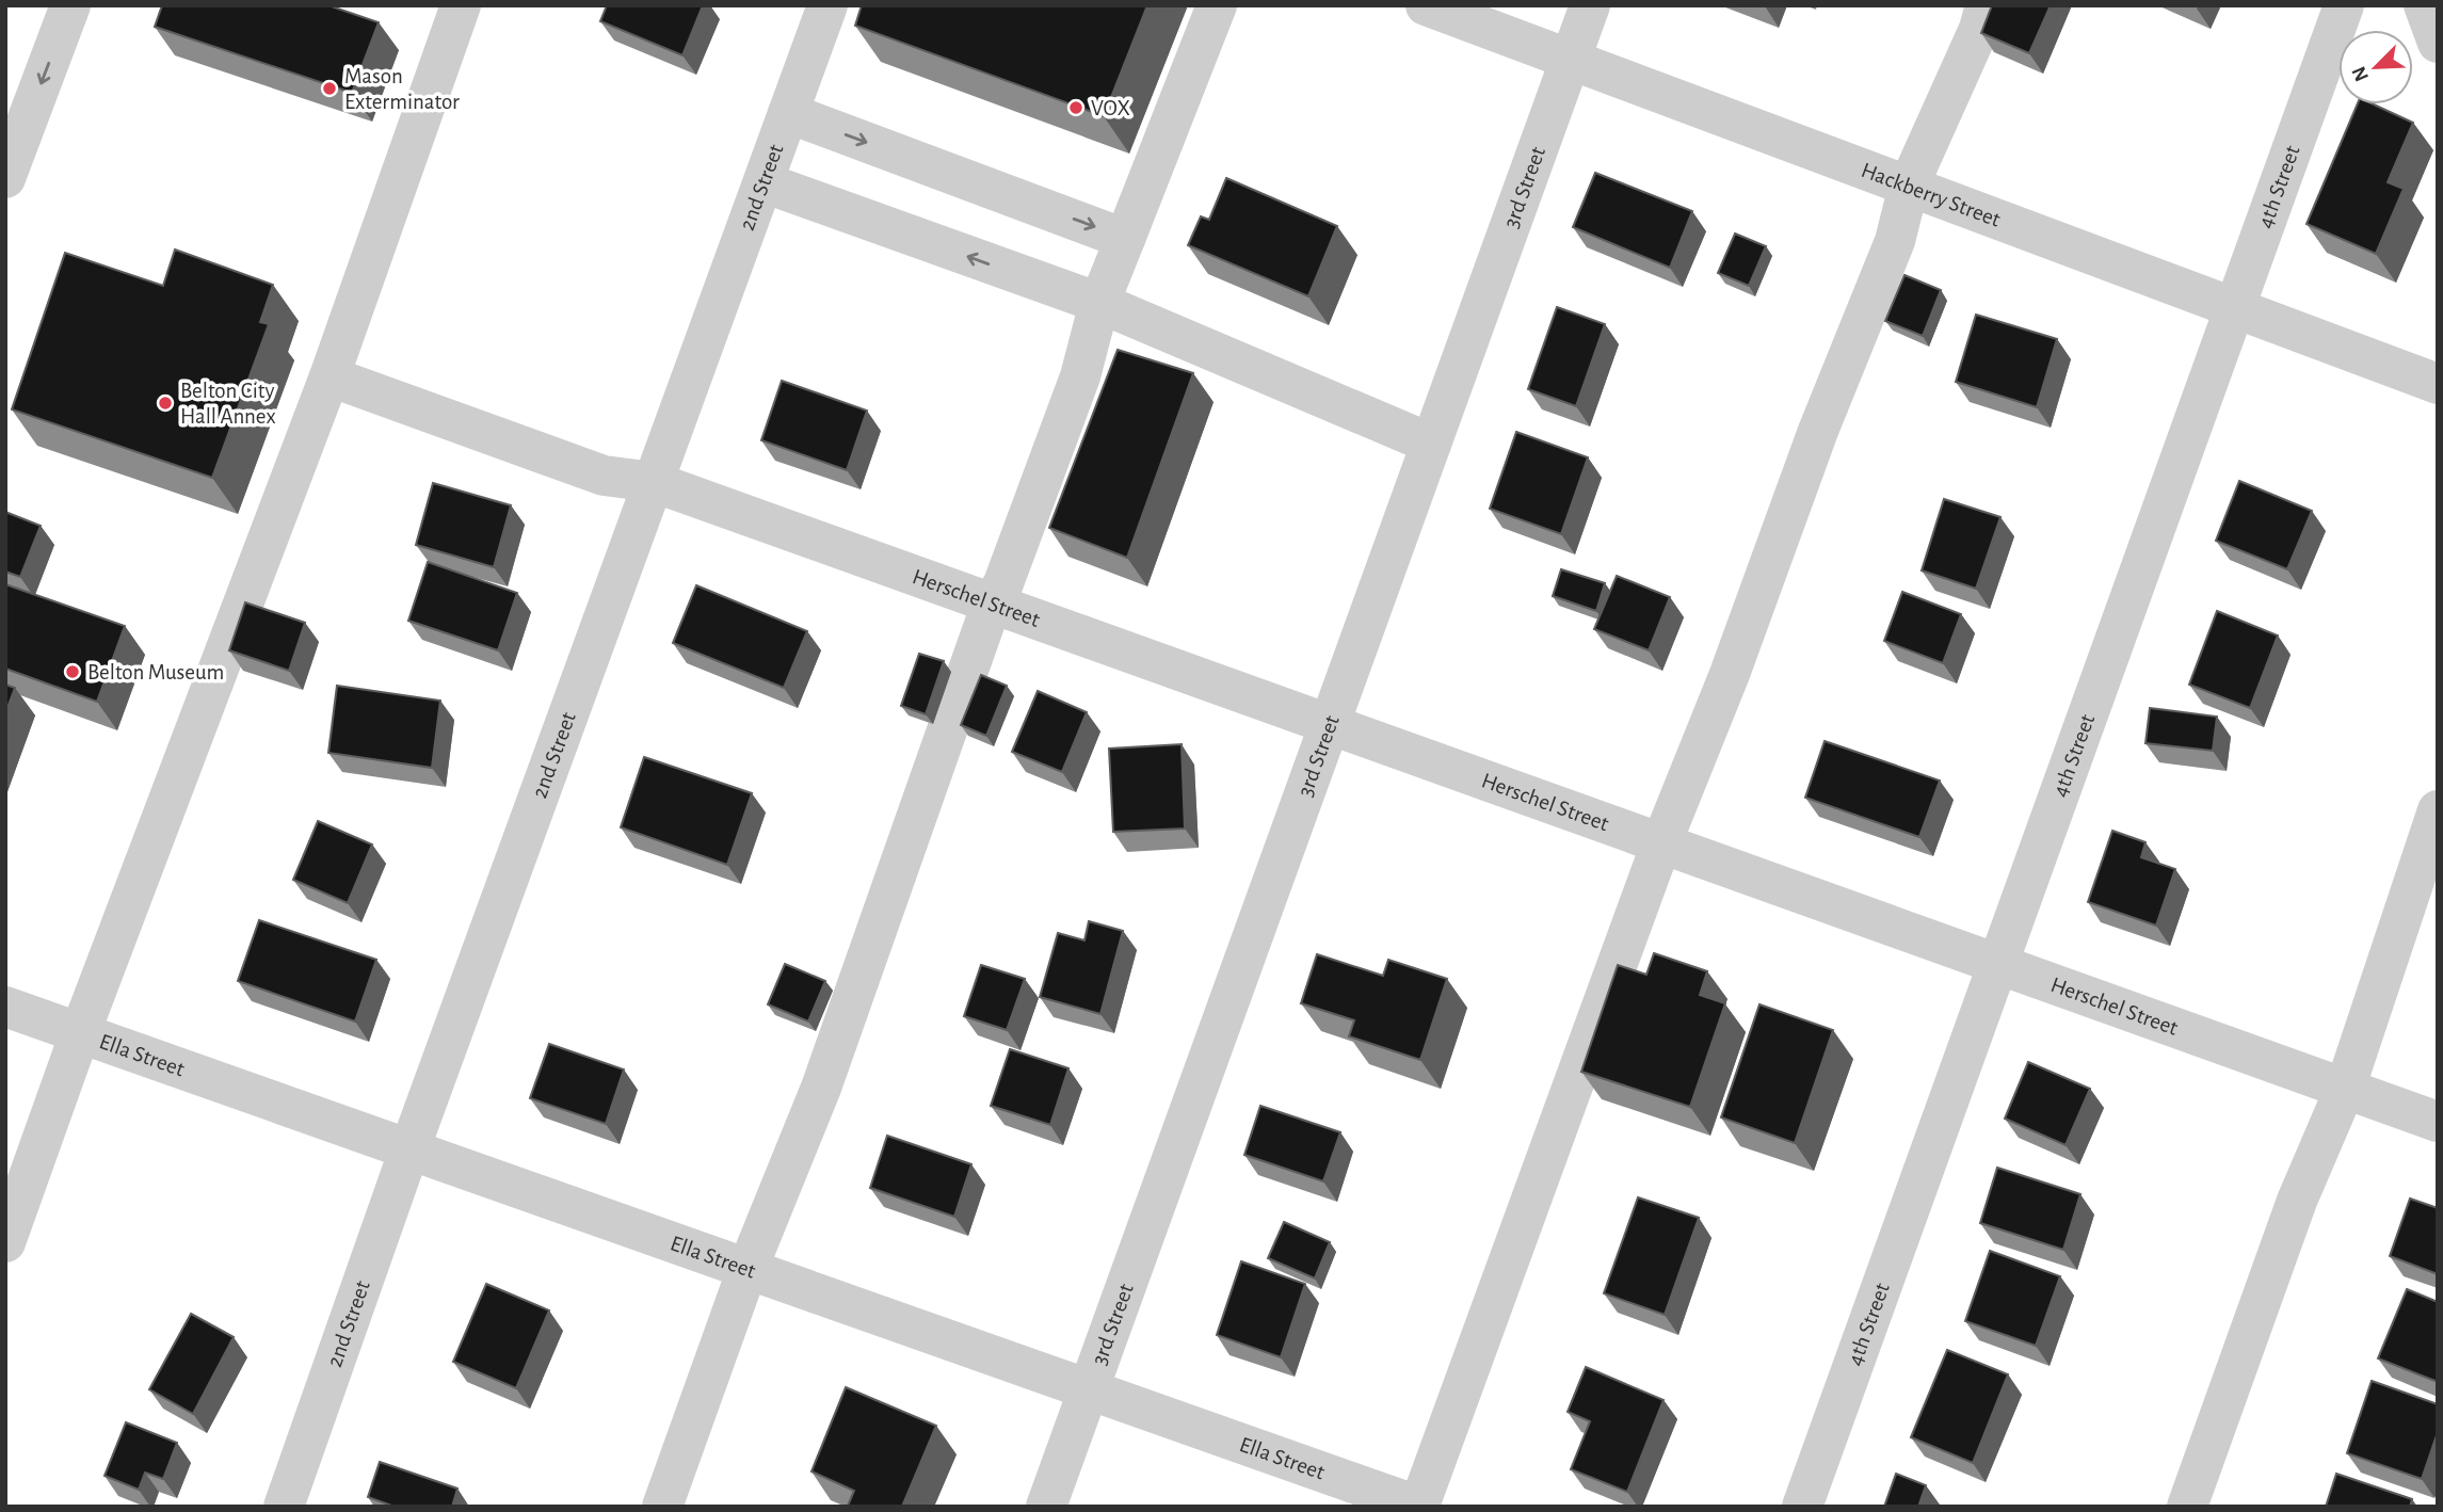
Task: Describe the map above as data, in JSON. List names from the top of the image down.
{
  "streets": {
    "street": [
      "2nd Street",
      "3rd Street",
      "4th Street",
      "Hackberry Street",
      "Herschel Street",
      "Ella Street"
    ]
  },
  "crossings": [
    ["2nd Street", "Herschel Street"],
    ["2nd Street", "Ella Street"],
    ["3rd Street", "Hackberry Street"],
    ["3rd Street", "Herschel Street"],
    ["3rd Street", "Ella Street"],
    ["4th Street", "Hackberry Street"],
    ["4th Street", "Herschel Street"]
  ],
  "places": [
    "Mason Exterminator",
    "VOX",
    "Belton City Hall Annex",
    "Belton Museum"
  ],
  "north": "bottom left"
}
